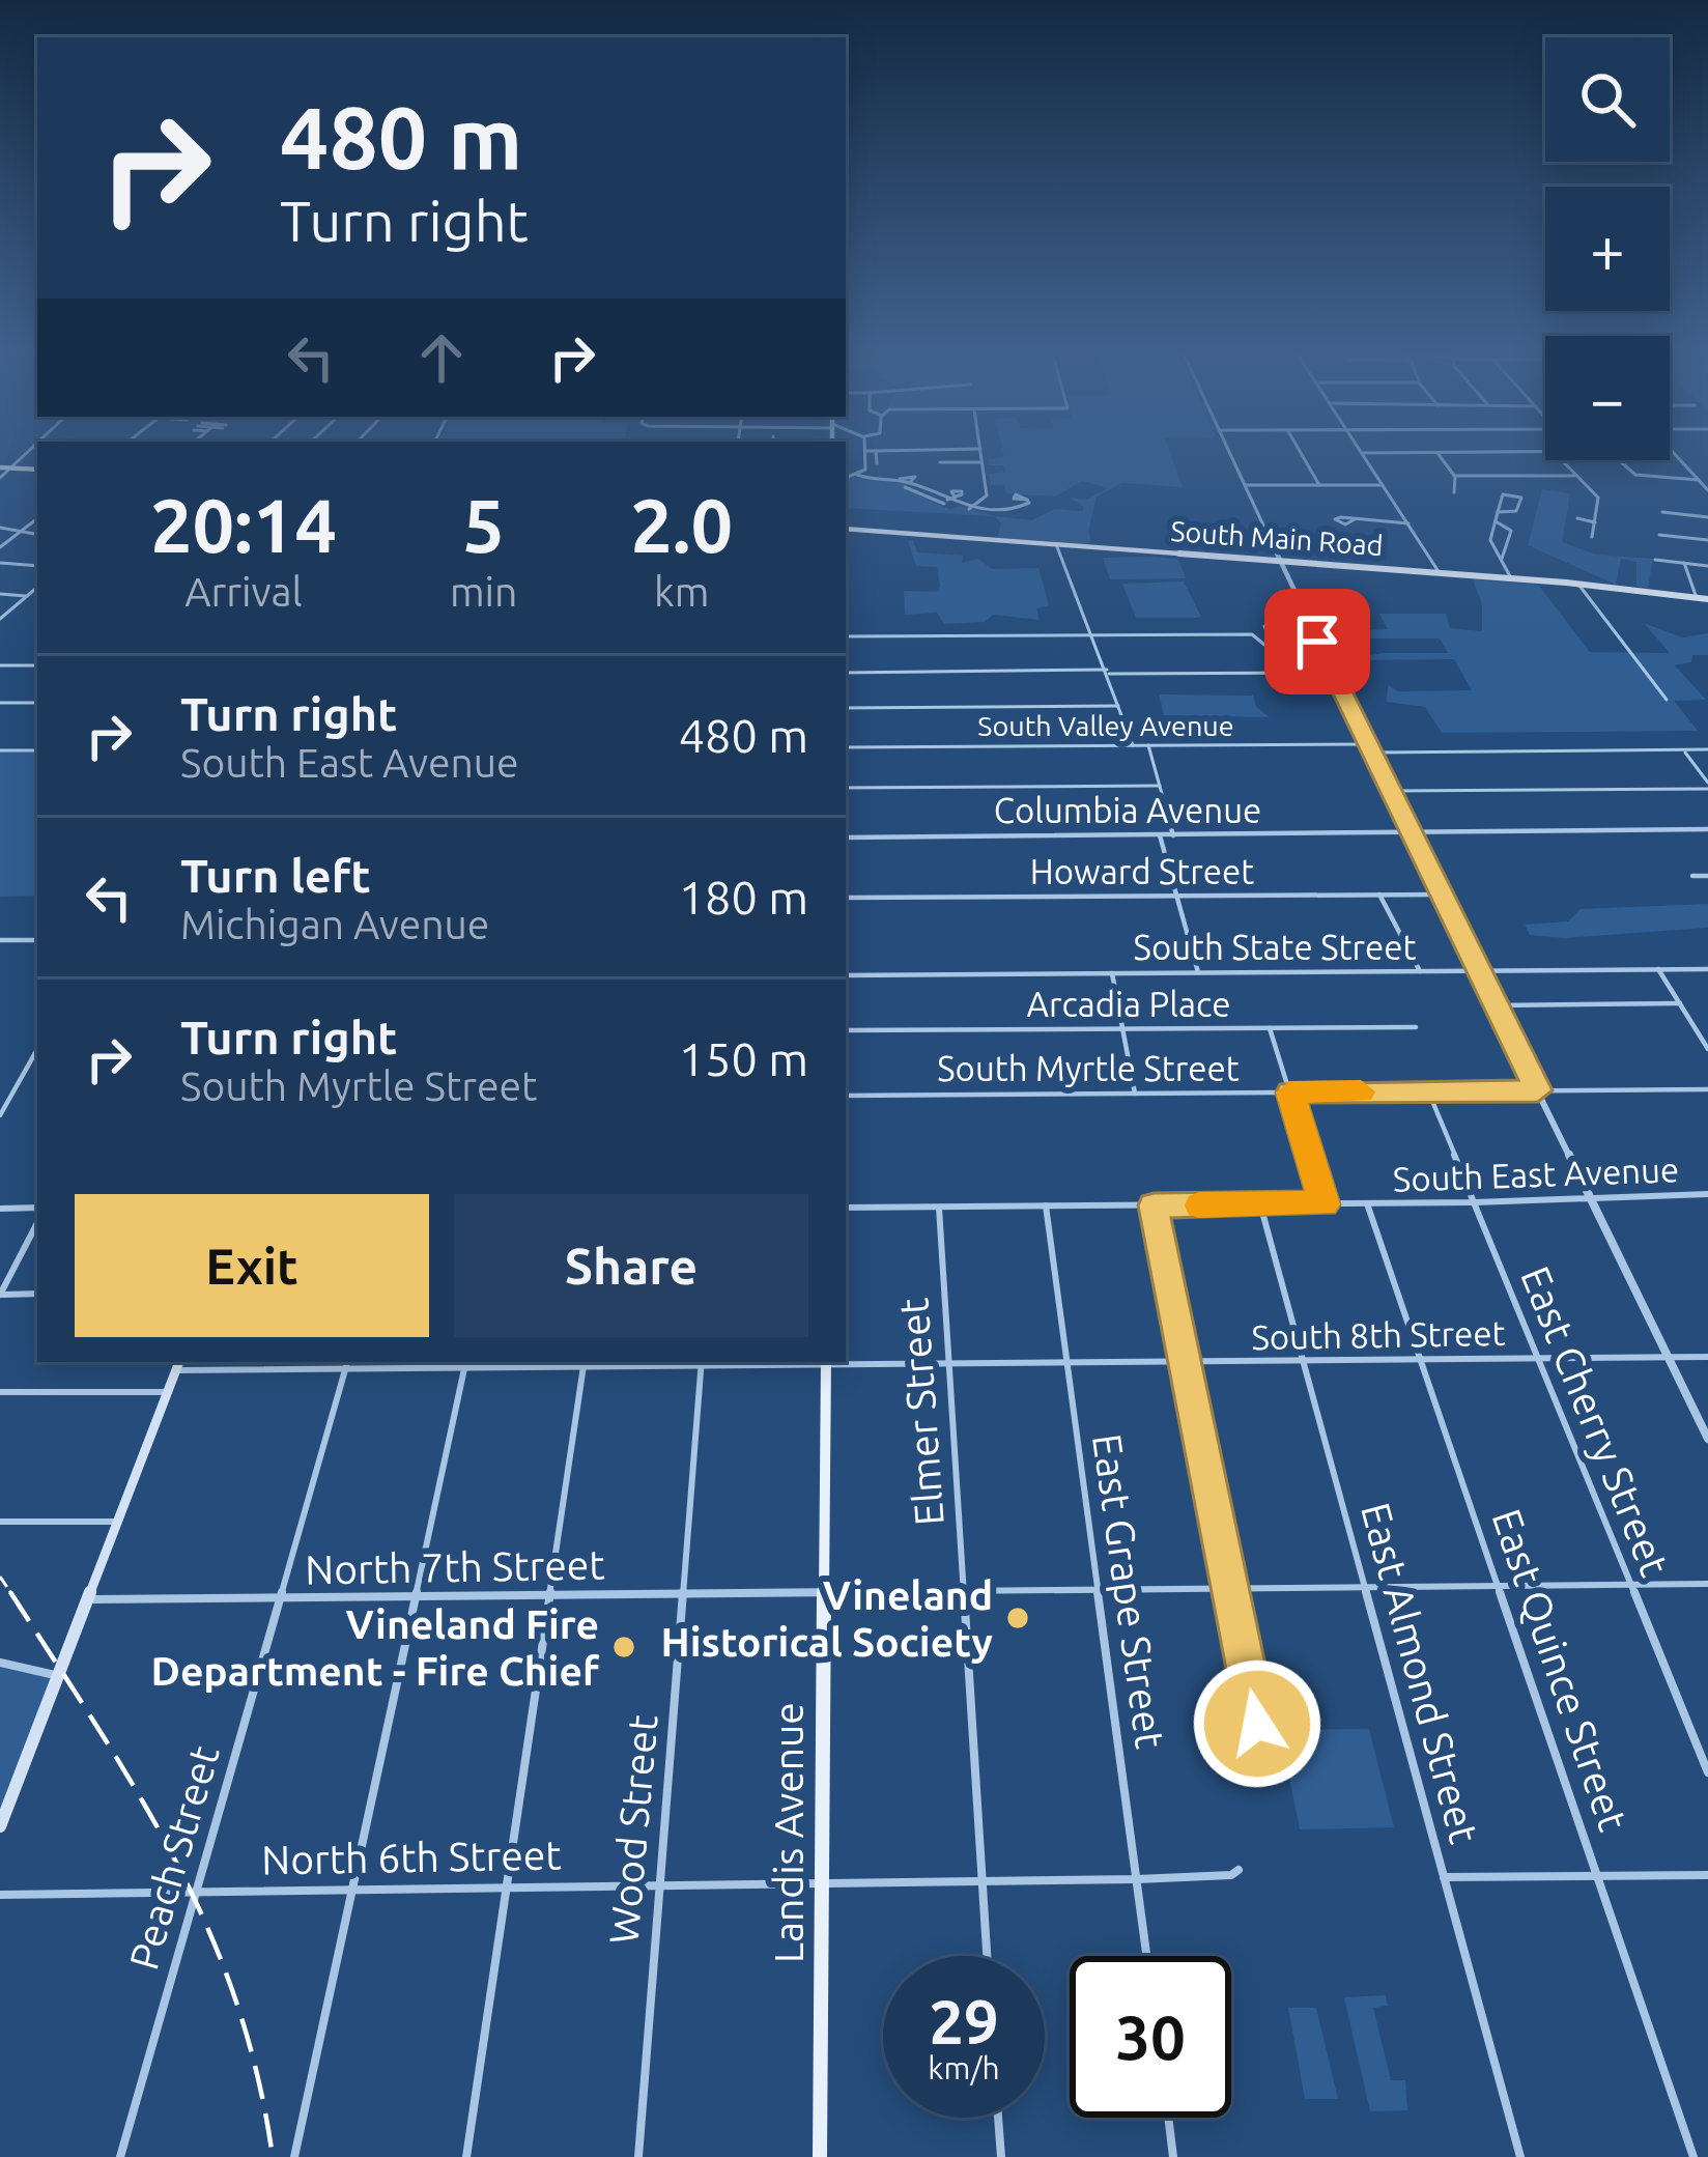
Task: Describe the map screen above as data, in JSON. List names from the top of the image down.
{
  "streets": {
    "main road": ["South Main Road", "Landis Avenue"],
    "street": [
      "South Valley Avenue",
      "Columbia Avenue",
      "Howard Street",
      "South State Street",
      "Arcadia Place",
      "South Myrtle Street",
      "South East Avenue",
      "South 8th Street",
      "Elmer Street",
      "East Cherry Street",
      "North 7th Street",
      "East Grape Street",
      "East Quince Street",
      "East Almond Street",
      "Wood Street",
      "Peach Street",
      "North 6th Street"
    ]
  },
  "crossings": [
    ["South Myrtle Street", "East Cherry Street"],
    ["South East Avenue", "Elmer Street"],
    ["South East Avenue", "East Cherry Street"],
    ["South East Avenue", "East Grape Street"],
    ["South East Avenue", "East Quince Street"],
    ["South East Avenue", "East Almond Street"],
    ["South 8th Street", "Elmer Street"],
    ["South 8th Street", "East Cherry Street"],
    ["South 8th Street", "East Grape Street"],
    ["South 8th Street", "East Quince Street"],
    ["South 8th Street", "East Almond Street"],
    ["South 8th Street", "Wood Street"],
    ["South 8th Street", "Landis Avenue"],
    ["South 8th Street", "Peach Street"],
    ["Elmer Street", "North 7th Street"],
    ["Elmer Street", "North 6th Street"],
    ["East Cherry Street", "North 7th Street"],
    ["North 7th Street", "East Grape Street"],
    ["North 7th Street", "East Quince Street"],
    ["North 7th Street", "East Almond Street"],
    ["North 7th Street", "Wood Street"],
    ["North 7th Street", "Landis Avenue"],
    ["North 7th Street", "Peach Street"],
    ["East Grape Street", "North 6th Street"],
    ["Wood Street", "North 6th Street"],
    ["Landis Avenue", "North 6th Street"],
    ["Peach Street", "North 6th Street"]
  ],
  "places": ["Vineland Historical Society", "Vineland Fire Department - Fire Chief"],
  "page": {
    "map_buttons": ["+", "−"],
    "turn": ["480 m", "Turn right"],
    "eta": [
      "20:14",
      "Arrival",
      "5",
      "min",
      "2.0",
      "km"
    ],
    "list": [
      {
        "name": "Turn right",
        "note": "South East Avenue",
        "value": "480 m"
      },
      {
        "name": "Turn left",
        "note": "Michigan Avenue",
        "value": "180 m"
      },
      {
        "name": "Turn right",
        "note": "South Myrtle Street",
        "value": "150 m"
      }
    ],
    "buttons": ["Exit", "Share"],
    "speed": "29 km/h",
    "limit": "30"
  }
}
